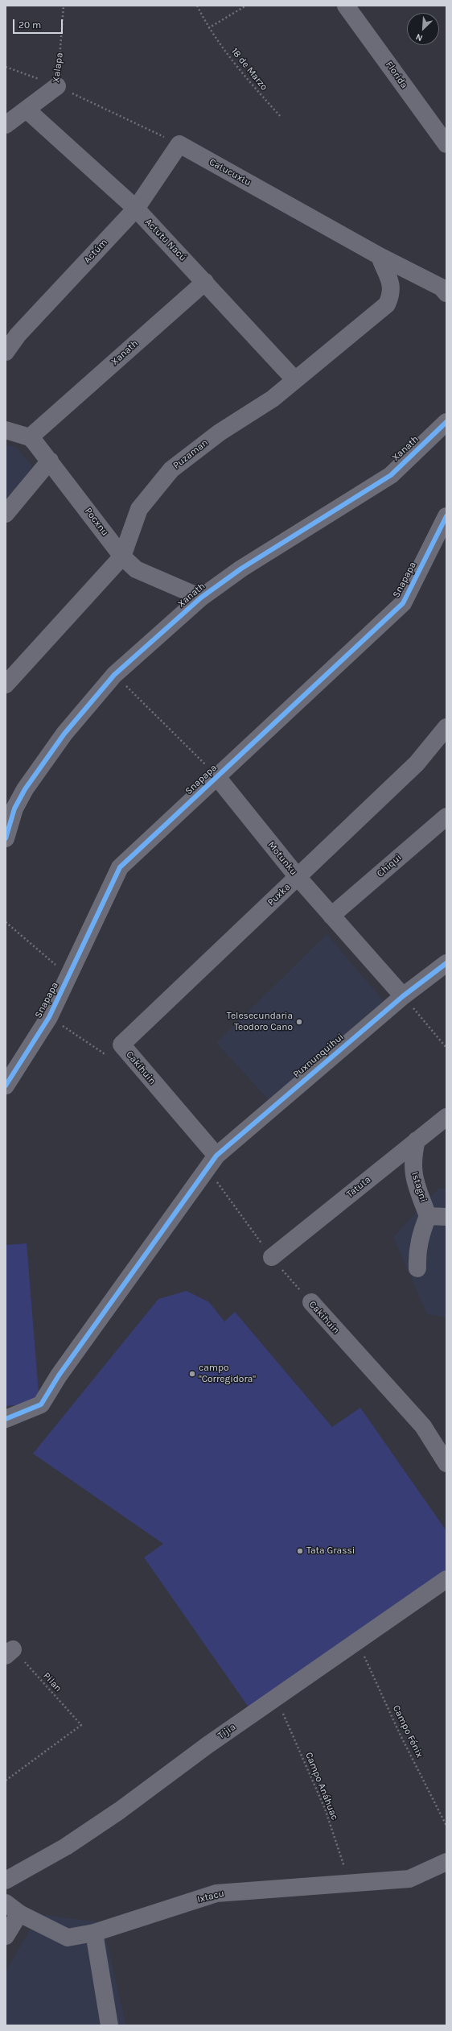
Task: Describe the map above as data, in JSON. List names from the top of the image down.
{
  "streets": {
    "street": [
      "Xalapa",
      "Florida",
      "Catucuxtu",
      "Actutu Nacú",
      "Actúm",
      "Xanath",
      "Puzaman",
      "Pocxnu",
      "Snapapa",
      "Motunku",
      "Chiqui",
      "Puxka",
      "Puxnunquihui",
      "Cakihuin",
      "Tatuta",
      "Istagni",
      "Tijia",
      "Ixtacu"
    ],
    "path": [
      "18 de Marzo",
      "Pilan",
      "Campo Fénix",
      "Campo Anáhuac"
    ]
  },
  "crossings": [
    ["Xalapa", "Actutu Nacú"],
    ["Catucuxtu", "Actúm"],
    ["Catucuxtu", "Puzaman"],
    ["Actutu Nacú", "Actúm"],
    ["Actutu Nacú", "Xanath"],
    ["Actutu Nacú", "Puzaman"],
    ["Xanath", "Pocxnu"],
    ["Puzaman", "Pocxnu"],
    ["Snapapa", "Motunku"],
    ["Snapapa", "Cakihuin"],
    ["Motunku", "Chiqui"],
    ["Motunku", "Puxka"],
    ["Motunku", "Puxnunquihui"],
    ["Puxka", "Cakihuin"],
    ["Puxnunquihui", "Cakihuin"],
    ["Cakihuin", "Tatuta"],
    ["Tatuta", "Istagni"],
    ["Tijia", "Campo Fénix"],
    ["Tijia", "Campo Anáhuac"],
    ["Campo Anáhuac", "Ixtacu"]
  ],
  "places": ["Telesecundaria Teodoro Cano", "campo \"Corregidora\"", "Tata Grassi"],
  "scale_bar": "20 m",
  "north": "bottom left"
}
